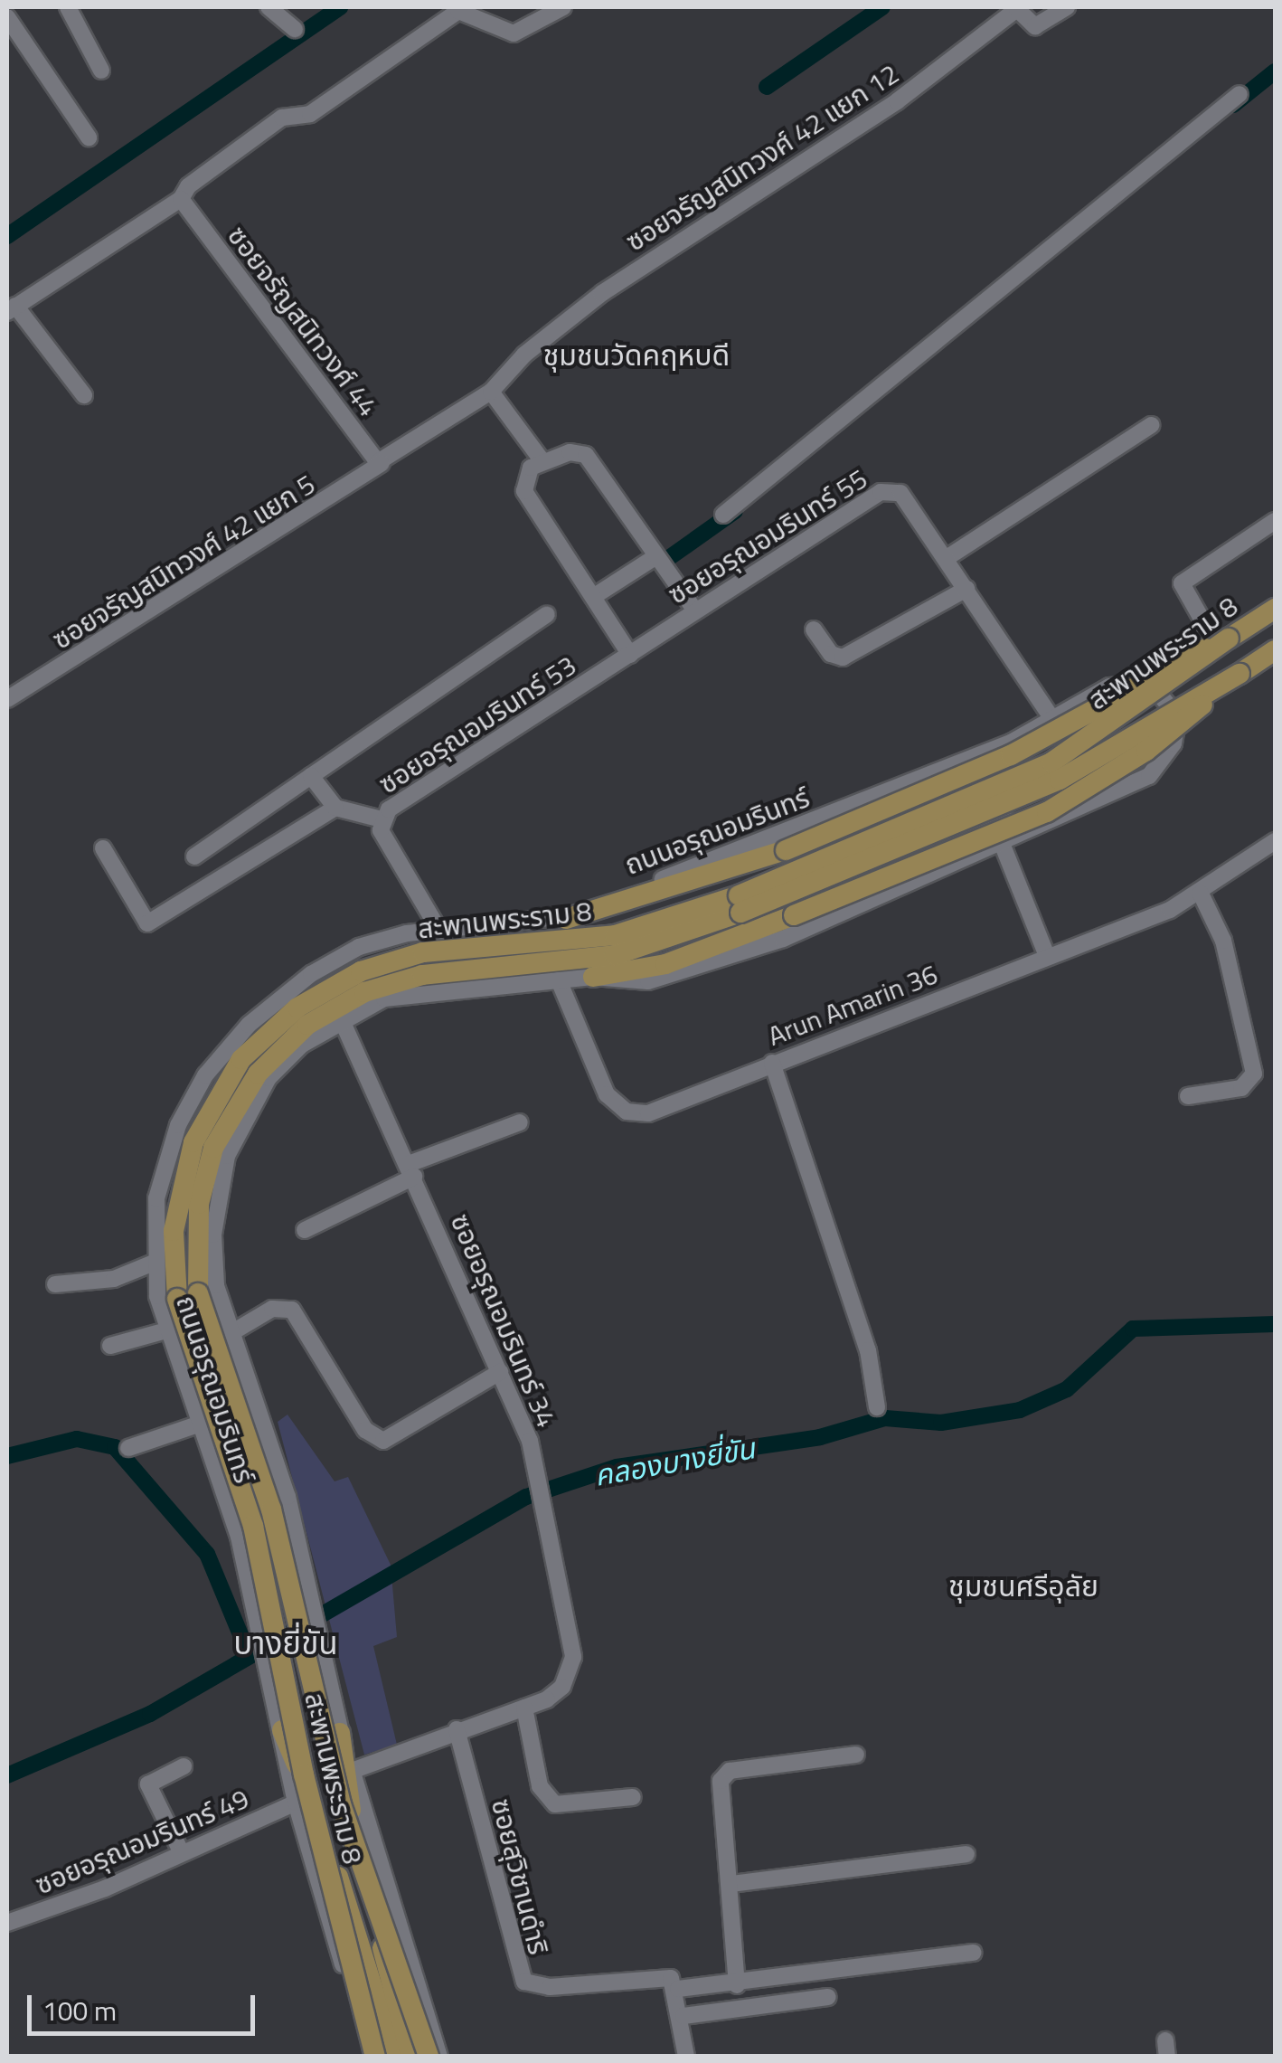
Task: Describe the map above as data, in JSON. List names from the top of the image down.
{
  "streets": {
    "main road": ["สะพานพระราม 8"],
    "street": [
      "ซอยจรัญสนิทวงศ์ 42 แยก 12",
      "ซอยจรัญสนิทวงศ์ 44",
      "ซอยอรุณอมรินทร์ 55",
      "ซอยจรัญสนิทวงศ์ 42 แยก 5",
      "ซอยอรุณอมรินทร์ 53",
      "ถนนอรุณอมรินทร์",
      "Arun Amarin 36",
      "ซอยอรุณอมรินทร์ 34",
      "ซอยอรุณอมรินทร์ 49",
      "ซอยสุวิชานดำริ"
    ]
  },
  "crossings": [
    ["ซอยจรัญสนิทวงศ์ 44", "ซอยจรัญสนิทวงศ์ 42 แยก 5"],
    ["ซอยอรุณอมรินทร์ 55", "ซอยอรุณอมรินทร์ 53"],
    ["ซอยอรุณอมรินทร์ 55", "ถนนอรุณอมรินทร์"],
    ["สะพานพระราม 8", "ถนนอรุณอมรินทร์"],
    ["ซอยอรุณอมรินทร์ 53", "ถนนอรุณอมรินทร์"],
    ["ถนนอรุณอมรินทร์", "Arun Amarin 36"],
    ["ถนนอรุณอมรินทร์", "ซอยอรุณอมรินทร์ 34"],
    ["ถนนอรุณอมรินทร์", "ซอยอรุณอมรินทร์ 49"]
  ],
  "districts": ["ชุมชนวัดคฤหบดี", "ชุมชนศรีอุลัย", "บางยี่ขัน"],
  "water": ["คลองบางยี่ขัน"],
  "scale_bar": "100 m"
}
